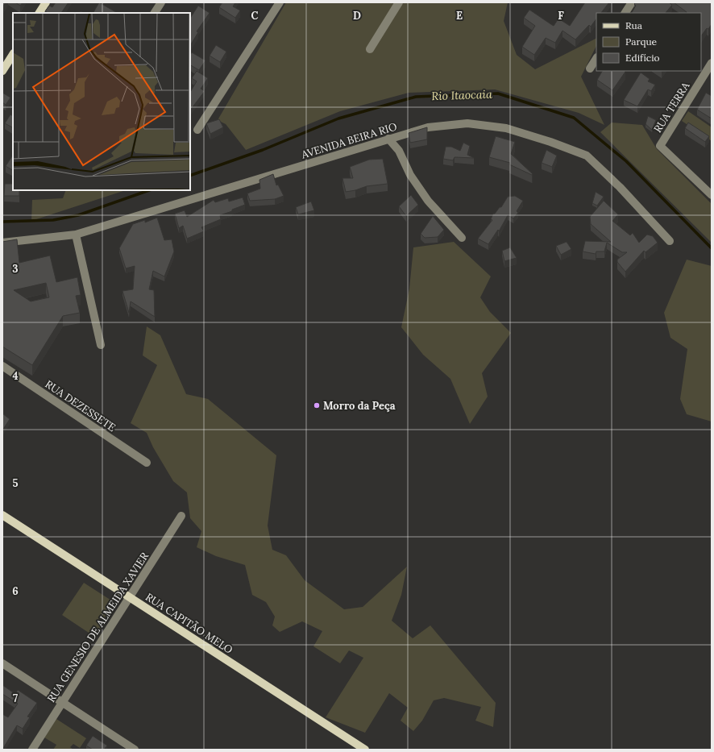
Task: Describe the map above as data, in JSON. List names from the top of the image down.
{
  "streets": {
    "main road": ["RUA CAPITÃO MELO"],
    "street": [
      "RUA TERRA",
      "AVENIDA BEIRA RIO",
      "RUA DEZESSETE",
      "RUA GENESIO DE ALMEIDA XAVIER"
    ]
  },
  "crossings": [
    ["RUA CAPITÃO MELO", "RUA GENESIO DE ALMEIDA XAVIER"]
  ],
  "water": ["Rio Itaocaia"],
  "places": ["Morro da Peça"],
  "legend": ["Rua", "Parque", "Edifício"],
  "grid": {
    "columns": [
      "C",
      "D",
      "E",
      "F"
    ],
    "rows": [
      "3",
      "4",
      "5",
      "6",
      "7"
    ]
  }
}
